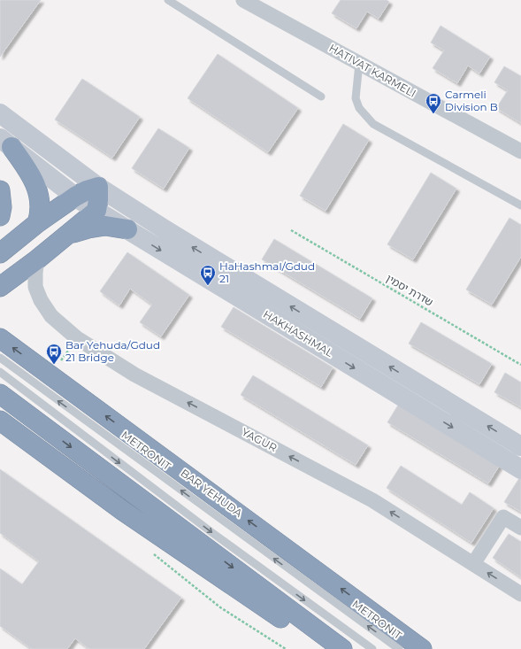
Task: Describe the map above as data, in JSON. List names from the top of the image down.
{
  "streets": {
    "highway": ["BAR YEHUDA"],
    "street": ["HATIVAT KARMELI", "HAKHASHMAL", "YAGUR"],
    "lane": ["METRONIT"],
    "path": ["שדרת יסמין"]
  },
  "one_way": ["YAGUR"],
  "places": {
    "bus stop": ["Carmeli Division B", "HaHashmal/Gdud 21", "Bar Yehuda/Gdud 21 Bridge"]
  }
}
